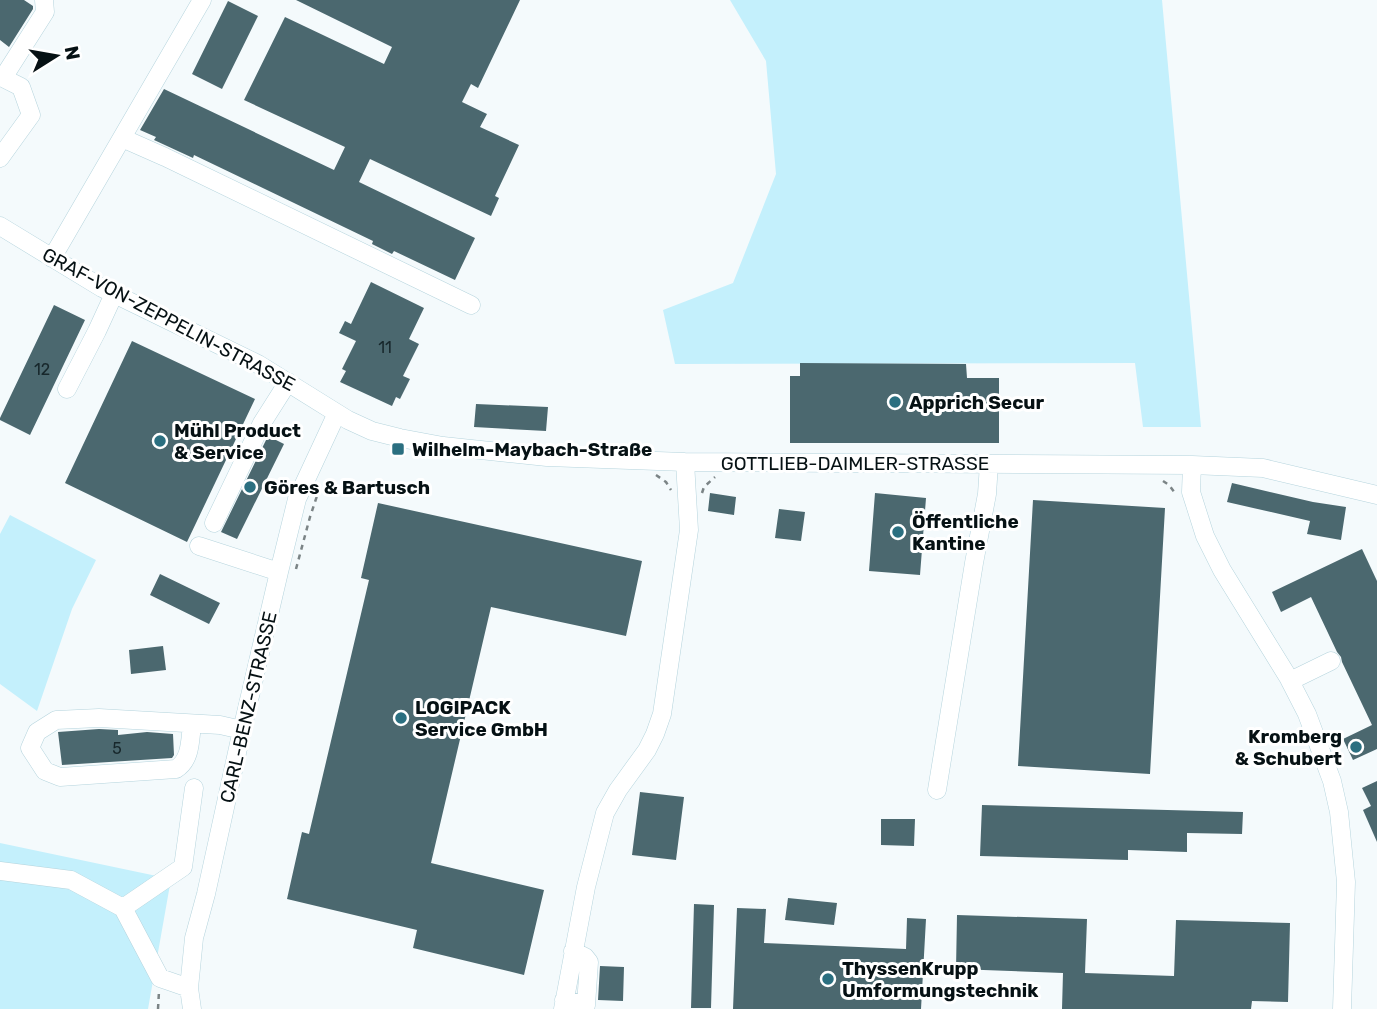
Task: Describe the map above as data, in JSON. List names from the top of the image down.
{
  "streets": {
    "street": ["GRAF-VON-ZEPPELIN-STRASSE", "GOTTLIEB-DAIMLER-STRASSE", "CARL-BENZ-STRASSE"]
  },
  "crossings": [
    ["GRAF-VON-ZEPPELIN-STRASSE", "GOTTLIEB-DAIMLER-STRASSE"],
    ["GRAF-VON-ZEPPELIN-STRASSE", "CARL-BENZ-STRASSE"],
    ["GOTTLIEB-DAIMLER-STRASSE", "CARL-BENZ-STRASSE"]
  ],
  "places": {
    "other": [
      "Apprich Secur",
      "Mühl Product & Service",
      "Göres & Bartusch",
      "Öffentliche Kantine",
      "LOGIPACK Service GmbH",
      "Kromberg & Schubert",
      "ThyssenKrupp Umformungstechnik"
    ],
    "transit": ["Wilhelm-Maybach-Straße"]
  },
  "house_numbers": ["11", "12", "5"],
  "north": "right"
}
